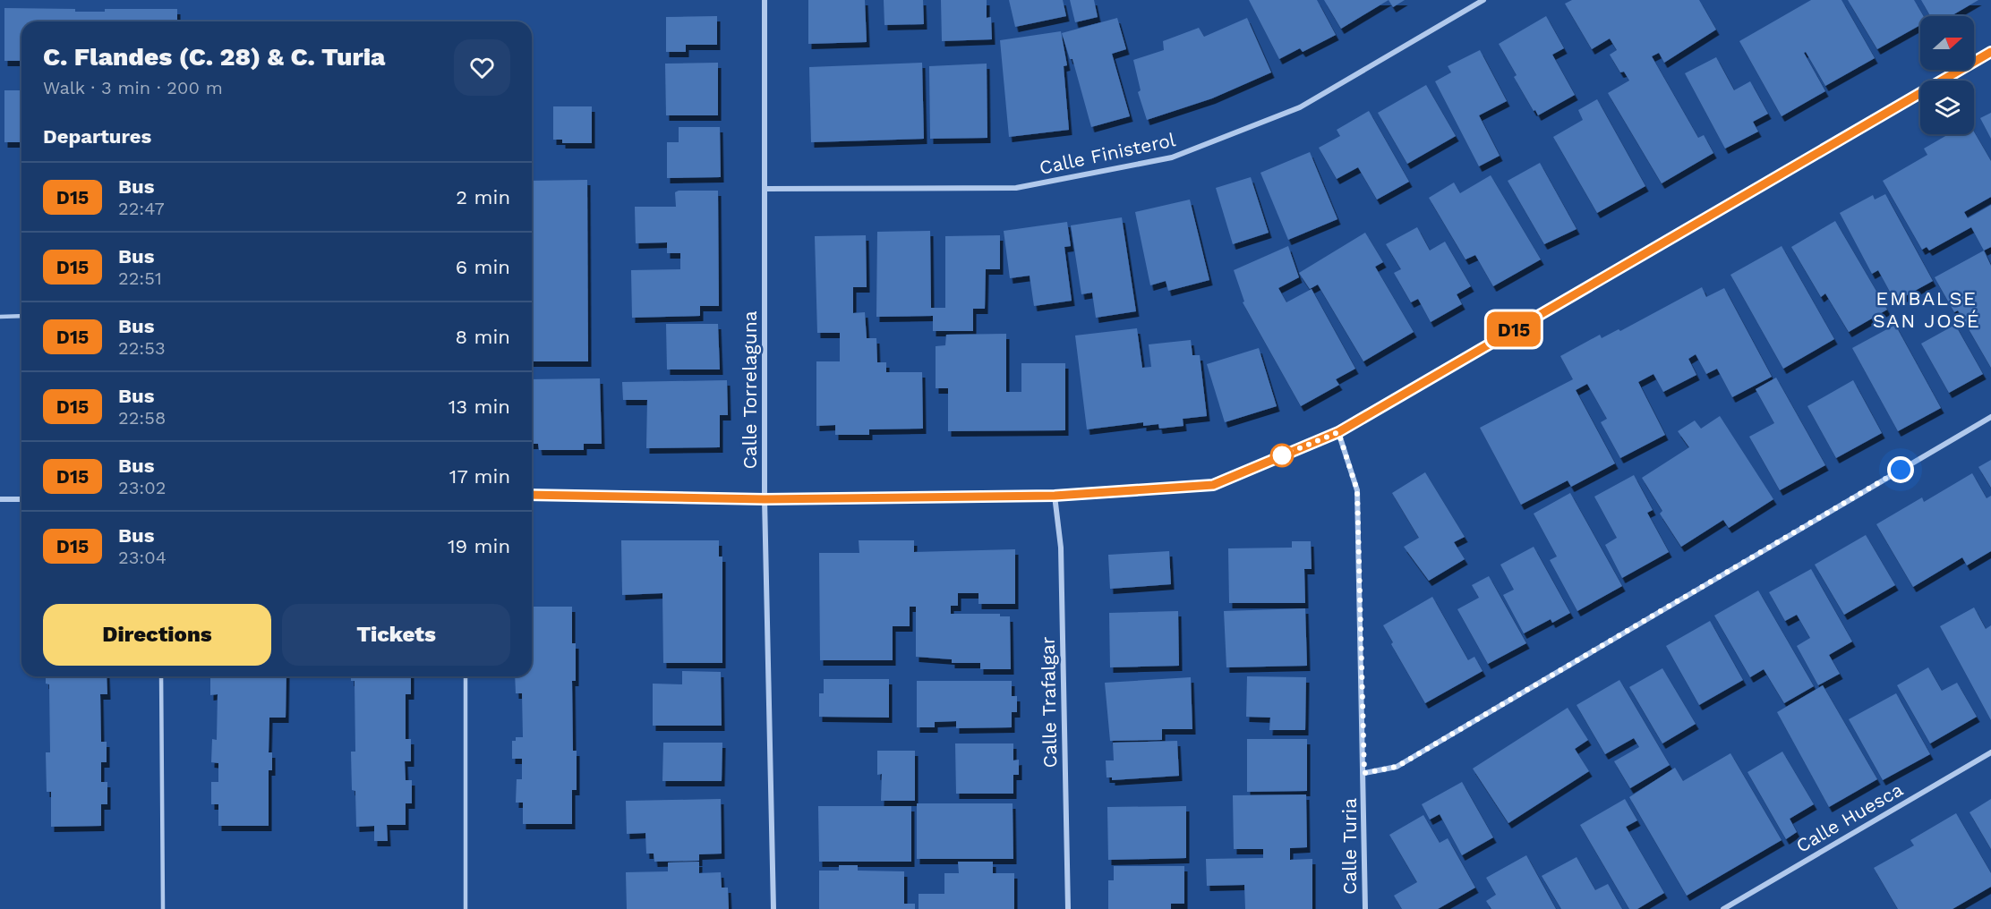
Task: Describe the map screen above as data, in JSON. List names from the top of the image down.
{
  "streets": {
    "street": [
      "Calle Finisterol",
      "Calle Torrelaguna",
      "Calle Trafalgar",
      "Calle Huesca",
      "Calle Turia"
    ]
  },
  "crossings": [
    ["Calle Finisterol", "Calle Torrelaguna"]
  ],
  "districts": ["EMBALSE SAN JOSÉ"],
  "lines": ["bus line D15"],
  "north": "right",
  "page": {
    "on_map": "D15",
    "heading": [
      ["C. Flandes (C. 28) & C. Turia", "Walk · 3 min · 200 m"],
      "Departures"
    ],
    "list": [
      {
        "mark": "D15",
        "name": "Bus",
        "note": "22:47",
        "value": "2 min"
      },
      {
        "mark": "D15",
        "name": "Bus",
        "note": "22:51",
        "value": "6 min"
      },
      {
        "mark": "D15",
        "name": "Bus",
        "note": "22:53",
        "value": "8 min"
      },
      {
        "mark": "D15",
        "name": "Bus",
        "note": "22:58",
        "value": "13 min"
      },
      {
        "mark": "D15",
        "name": "Bus",
        "note": "23:02",
        "value": "17 min"
      },
      {
        "mark": "D15",
        "name": "Bus",
        "note": "23:04",
        "value": "19 min"
      }
    ],
    "buttons": ["Directions", "Tickets"]
  }
}
